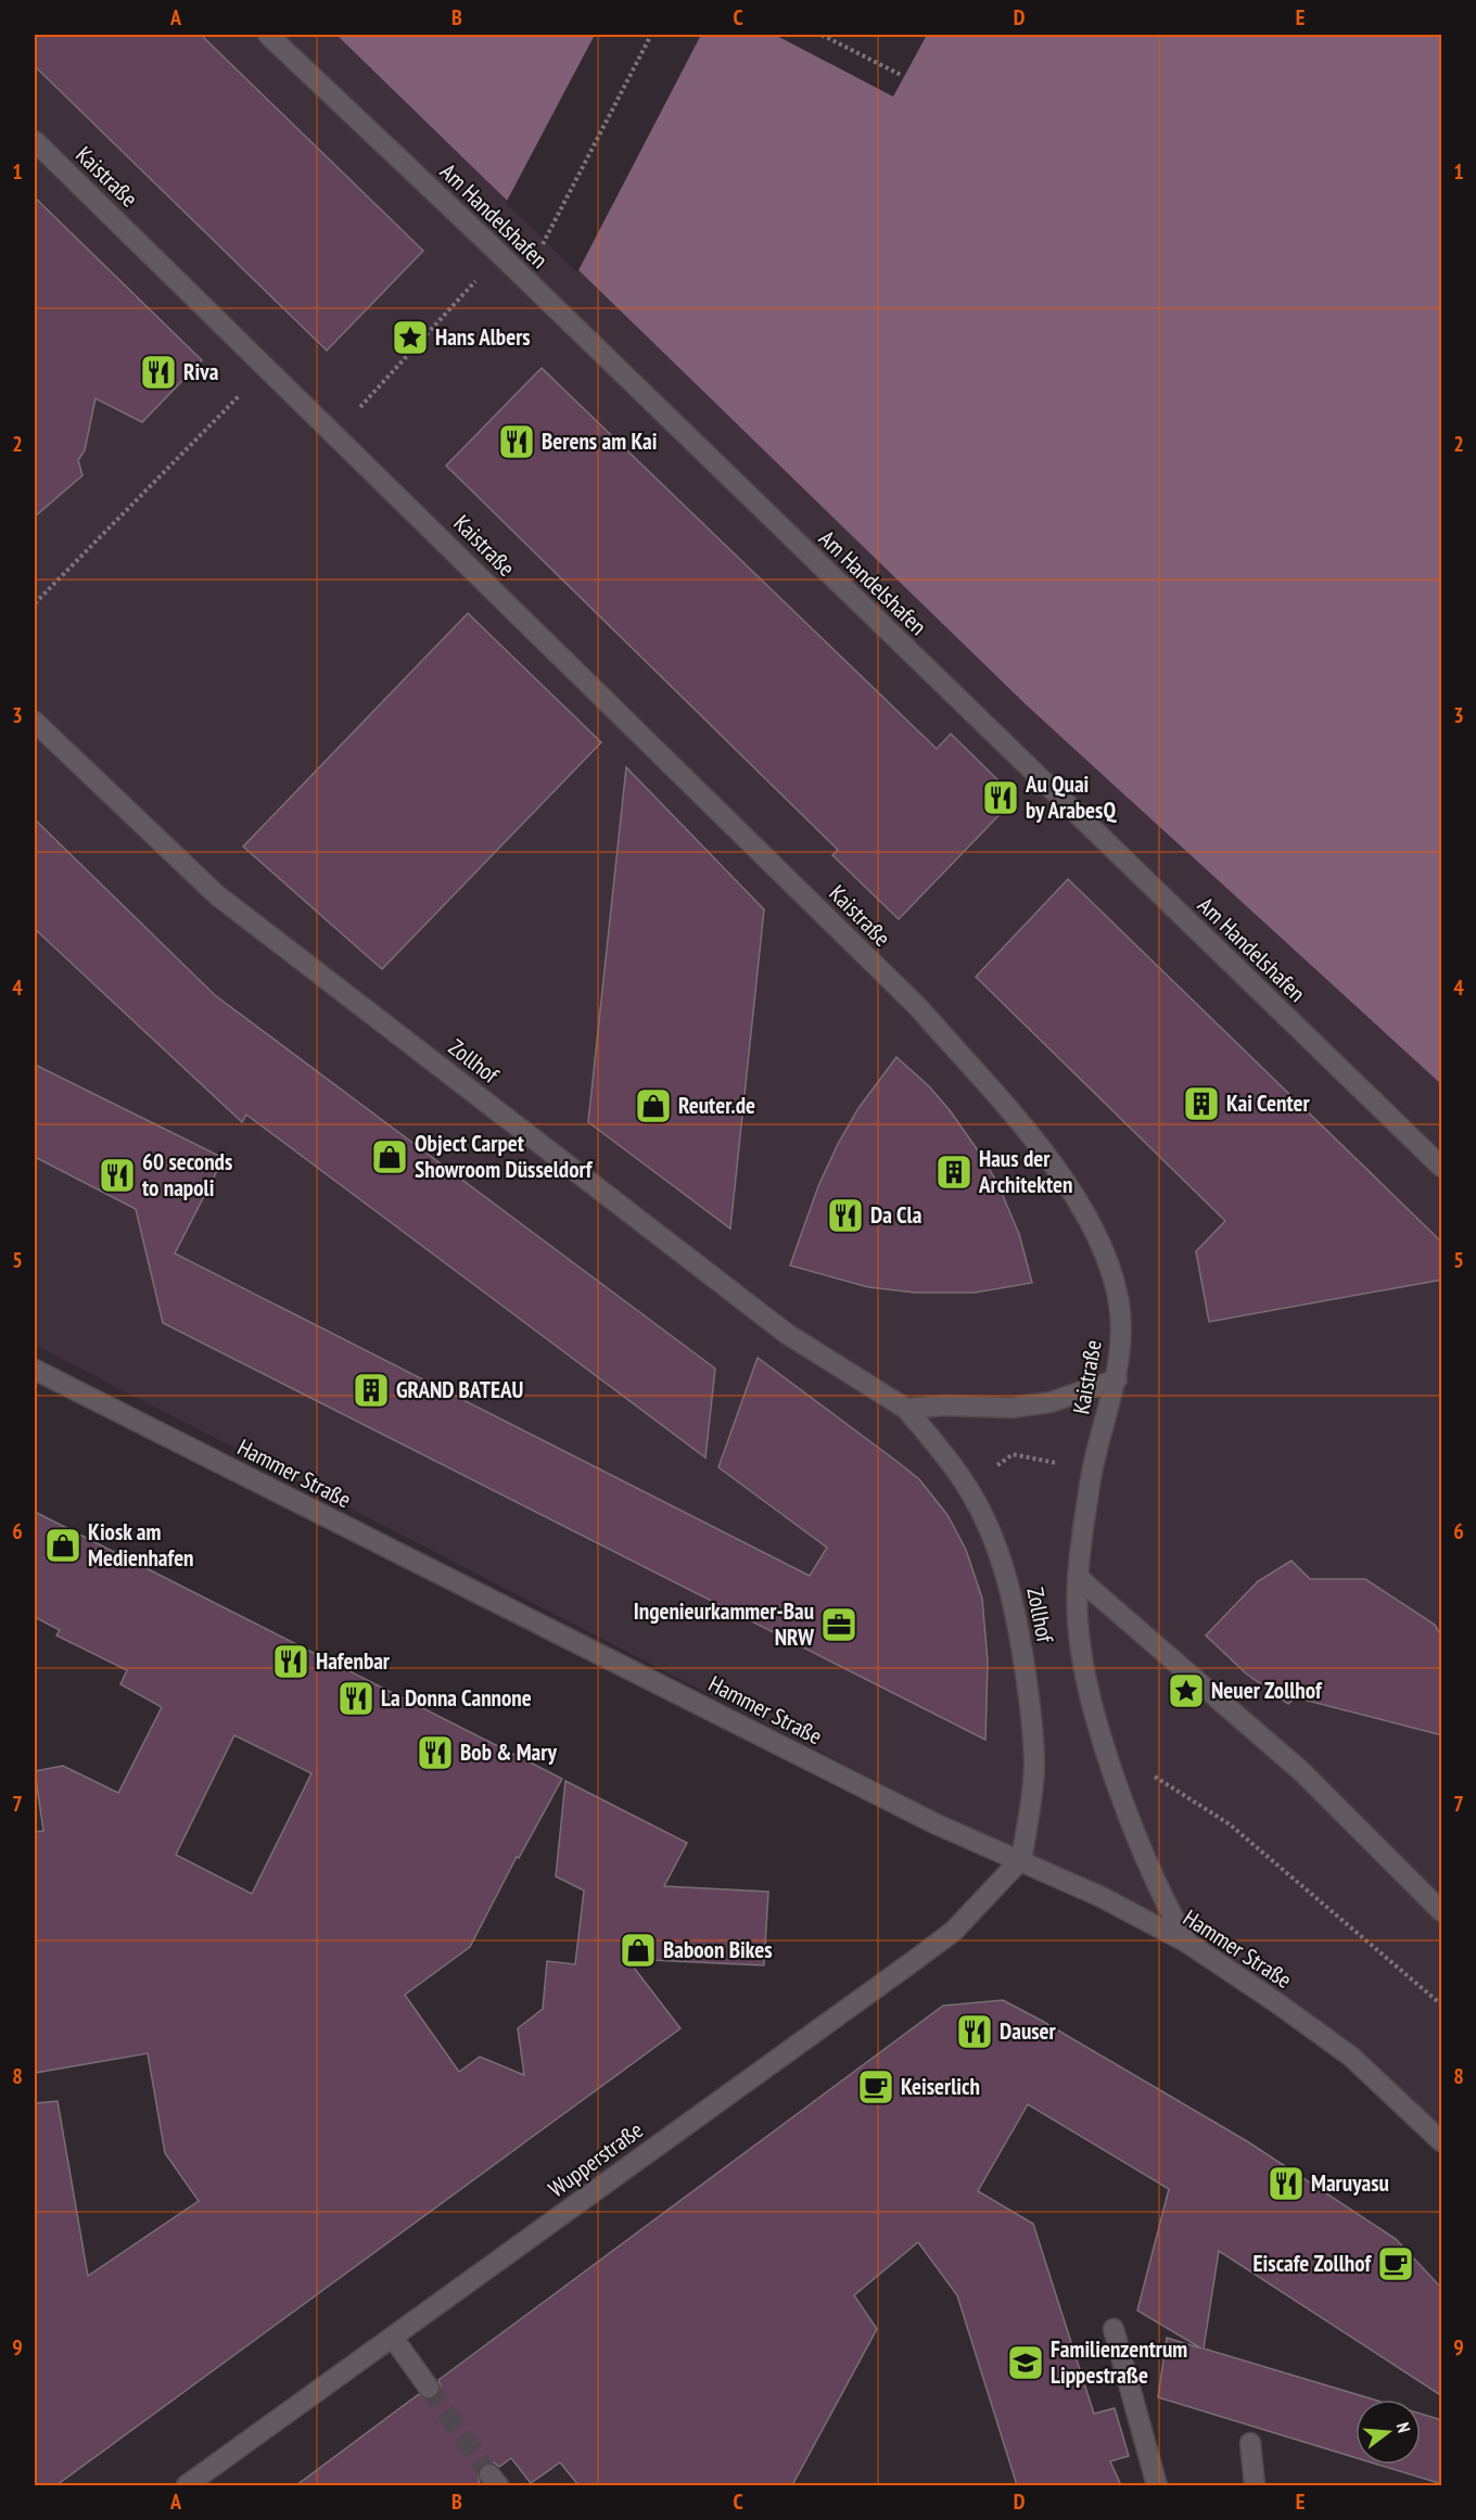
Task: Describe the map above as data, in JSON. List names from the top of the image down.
{
  "streets": {
    "street": [
      "Kaistraße",
      "Am Handelshafen",
      "Zollhof",
      "Hammer Straße",
      "Wupperstraße"
    ]
  },
  "crossings": [
    ["Kaistraße", "Hammer Straße"],
    ["Zollhof", "Hammer Straße"],
    ["Zollhof", "Wupperstraße"],
    ["Hammer Straße", "Wupperstraße"]
  ],
  "places": {
    "place": ["Hans Albers", "Neuer Zollhof"],
    "restaurant": [
      "Riva",
      "Berens am Kai",
      "Au Quai by ArabesQ",
      "60 seconds to napoli",
      "Da Cla",
      "Hafenbar",
      "La Donna Cannone",
      "Bob & Mary",
      "Dauser",
      "Maruyasu"
    ],
    "building": ["Kai Center", "Haus der Architekten", "GRAND BATEAU"],
    "shop": [
      "Reuter.de",
      "Object Carpet Showroom Düsseldorf",
      "Kiosk am Medienhafen",
      "Baboon Bikes"
    ],
    "office": ["Ingenieurkammer-Bau NRW"],
    "cafe": ["Keiserlich", "Eiscafe Zollhof"],
    "school or university": ["Familienzentrum Lippestraße"]
  },
  "north": "right",
  "grid": {
    "columns": [
      "A",
      "B",
      "C",
      "D",
      "E"
    ],
    "rows": [
      "1",
      "2",
      "3",
      "4",
      "5",
      "6",
      "7",
      "8",
      "9"
    ]
  }
}
